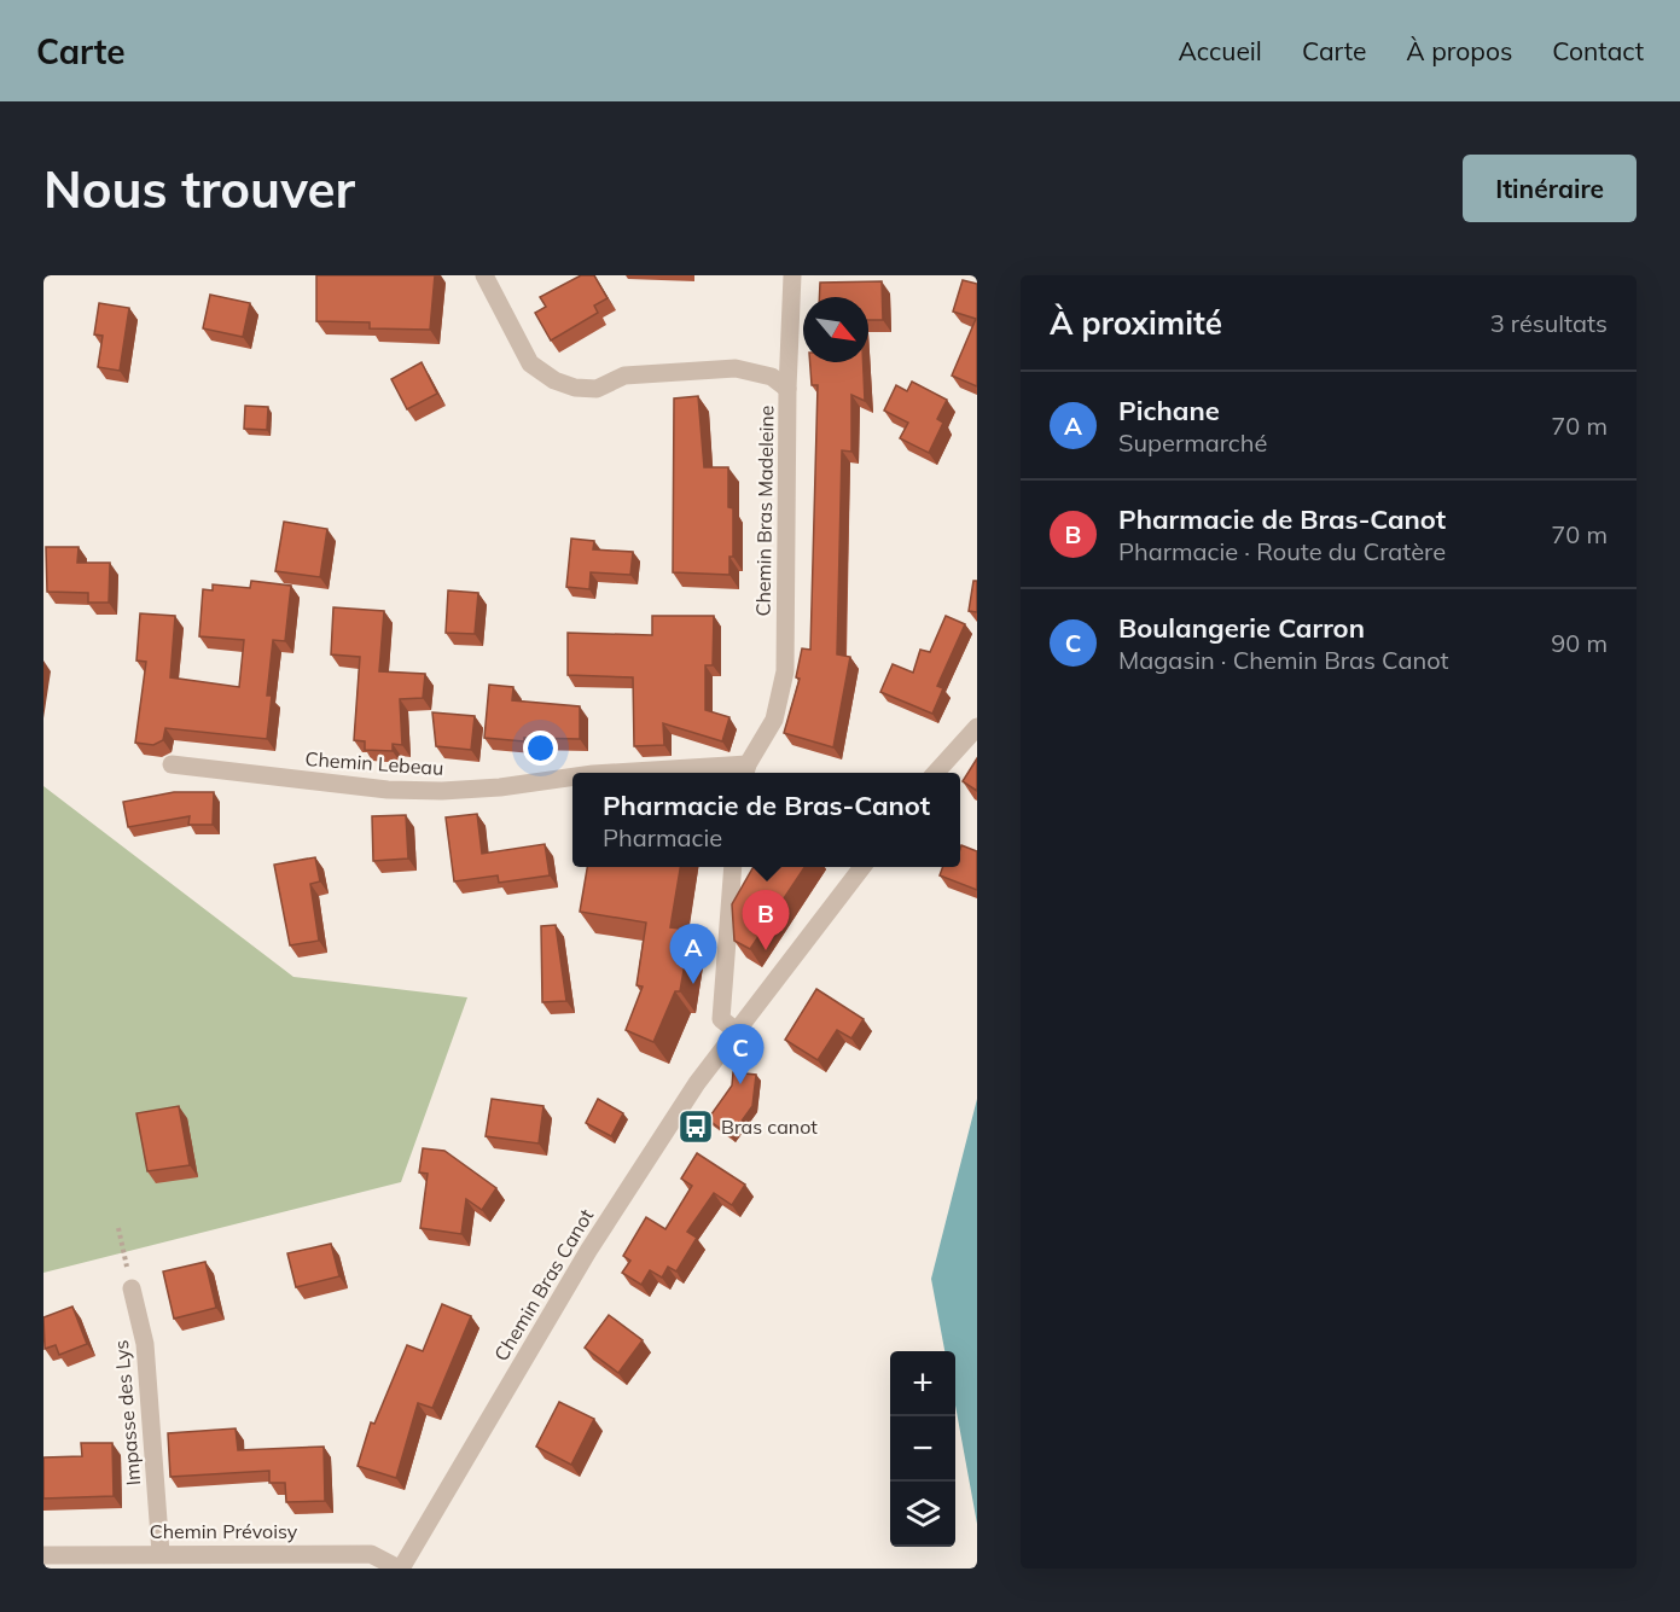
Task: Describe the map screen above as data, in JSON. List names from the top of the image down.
{
  "streets": {
    "street": [
      "Chemin Bras Madeleine",
      "Chemin Lebeau",
      "Chemin Bras Canot",
      "Impasse des Lys",
      "Chemin Prévoisy"
    ]
  },
  "crossings": [
    ["Chemin Bras Madeleine", "Chemin Lebeau"],
    ["Chemin Bras Canot", "Chemin Prévoisy"],
    ["Impasse des Lys", "Chemin Prévoisy"]
  ],
  "places": {
    "bus stop": ["Bras canot"]
  },
  "north": "bottom right",
  "page": {
    "header": "Carte",
    "nav": [
      "Accueil",
      "Carte",
      "À propos",
      "Contact"
    ],
    "buttons": "Itinéraire",
    "title": "Nous trouver",
    "heading": ["À proximité", "3 résultats"],
    "list": [
      {
        "mark": "A",
        "name": "Pichane",
        "note": "Supermarché",
        "value": "70 m"
      },
      {
        "mark": "B",
        "name": "Pharmacie de Bras-Canot",
        "note": "Pharmacie · Route du Cratère",
        "value": "70 m"
      },
      {
        "mark": "C",
        "name": "Boulangerie Carron",
        "note": "Magasin · Chemin Bras Canot",
        "value": "90 m"
      }
    ],
    "popup": ["Pharmacie de Bras-Canot", "Pharmacie"],
    "pins": ["B", "A", "C"],
    "map_buttons": ["+", "−"]
  }
}
